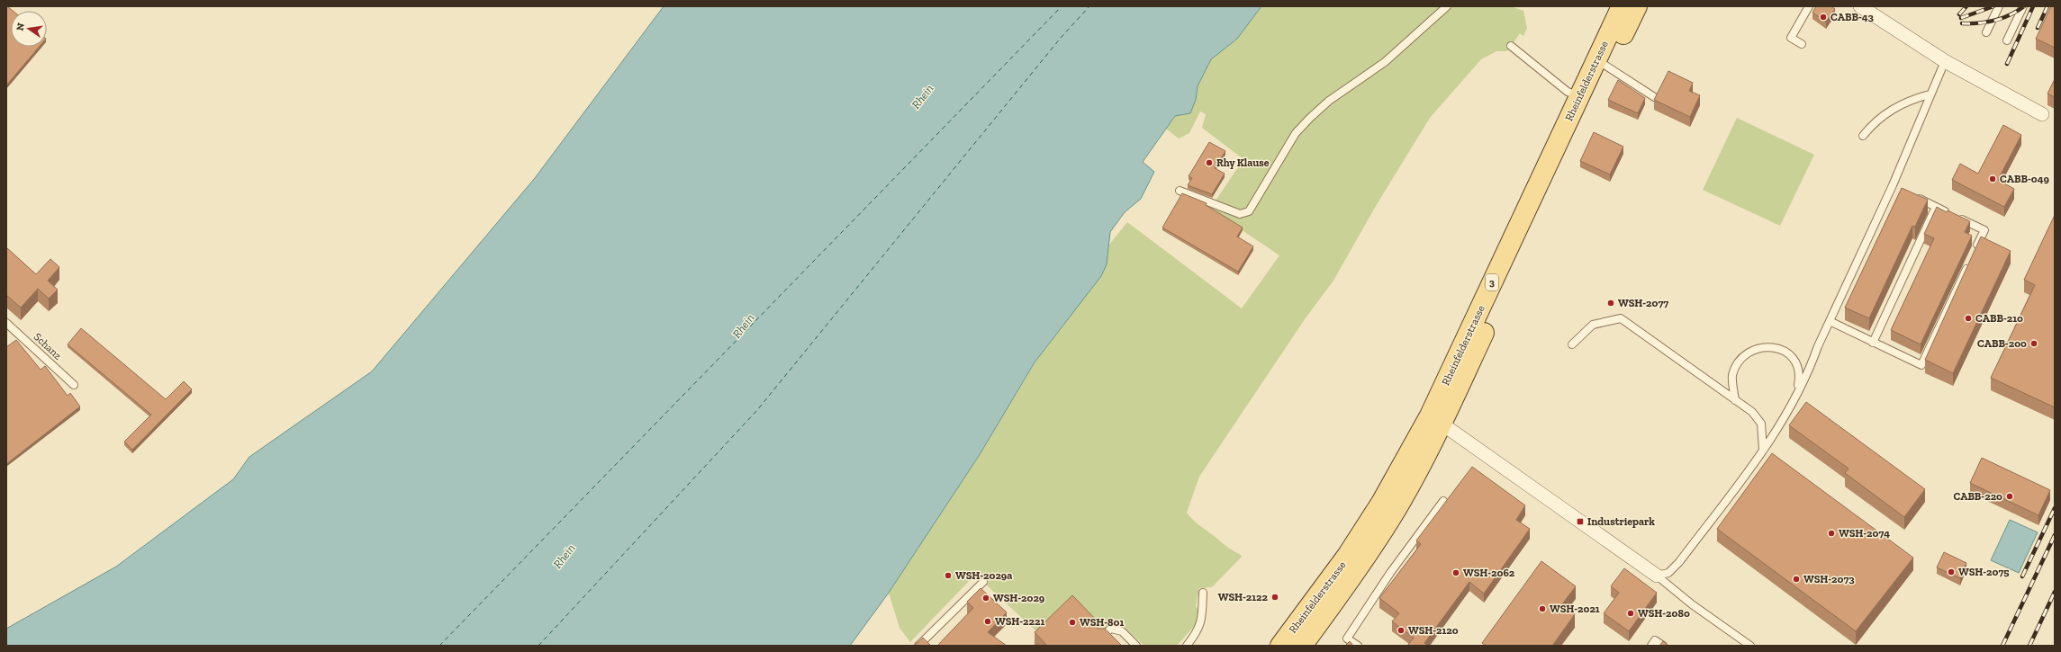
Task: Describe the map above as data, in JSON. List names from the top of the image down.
{
  "streets": {
    "main road": ["Rheinfelderstrasse", "3"],
    "lane": ["Schanz"]
  },
  "water": ["Rhein"],
  "places": {
    "other": [
      "CABB-43",
      "Rhy Klause",
      "CABB-049",
      "WSH-2077",
      "CABB-210",
      "CABB-200",
      "CABB-220",
      "WSH-2074",
      "WSH-2075",
      "WSH-2062",
      "WSH-2029a",
      "WSH-2073",
      "WSH-2122",
      "WSH-2029",
      "WSH-2021",
      "WSH-2080",
      "WSH-2221",
      "WSH-801",
      "WSH-2120"
    ],
    "transit": ["Industriepark"]
  },
  "north": "left"
}
